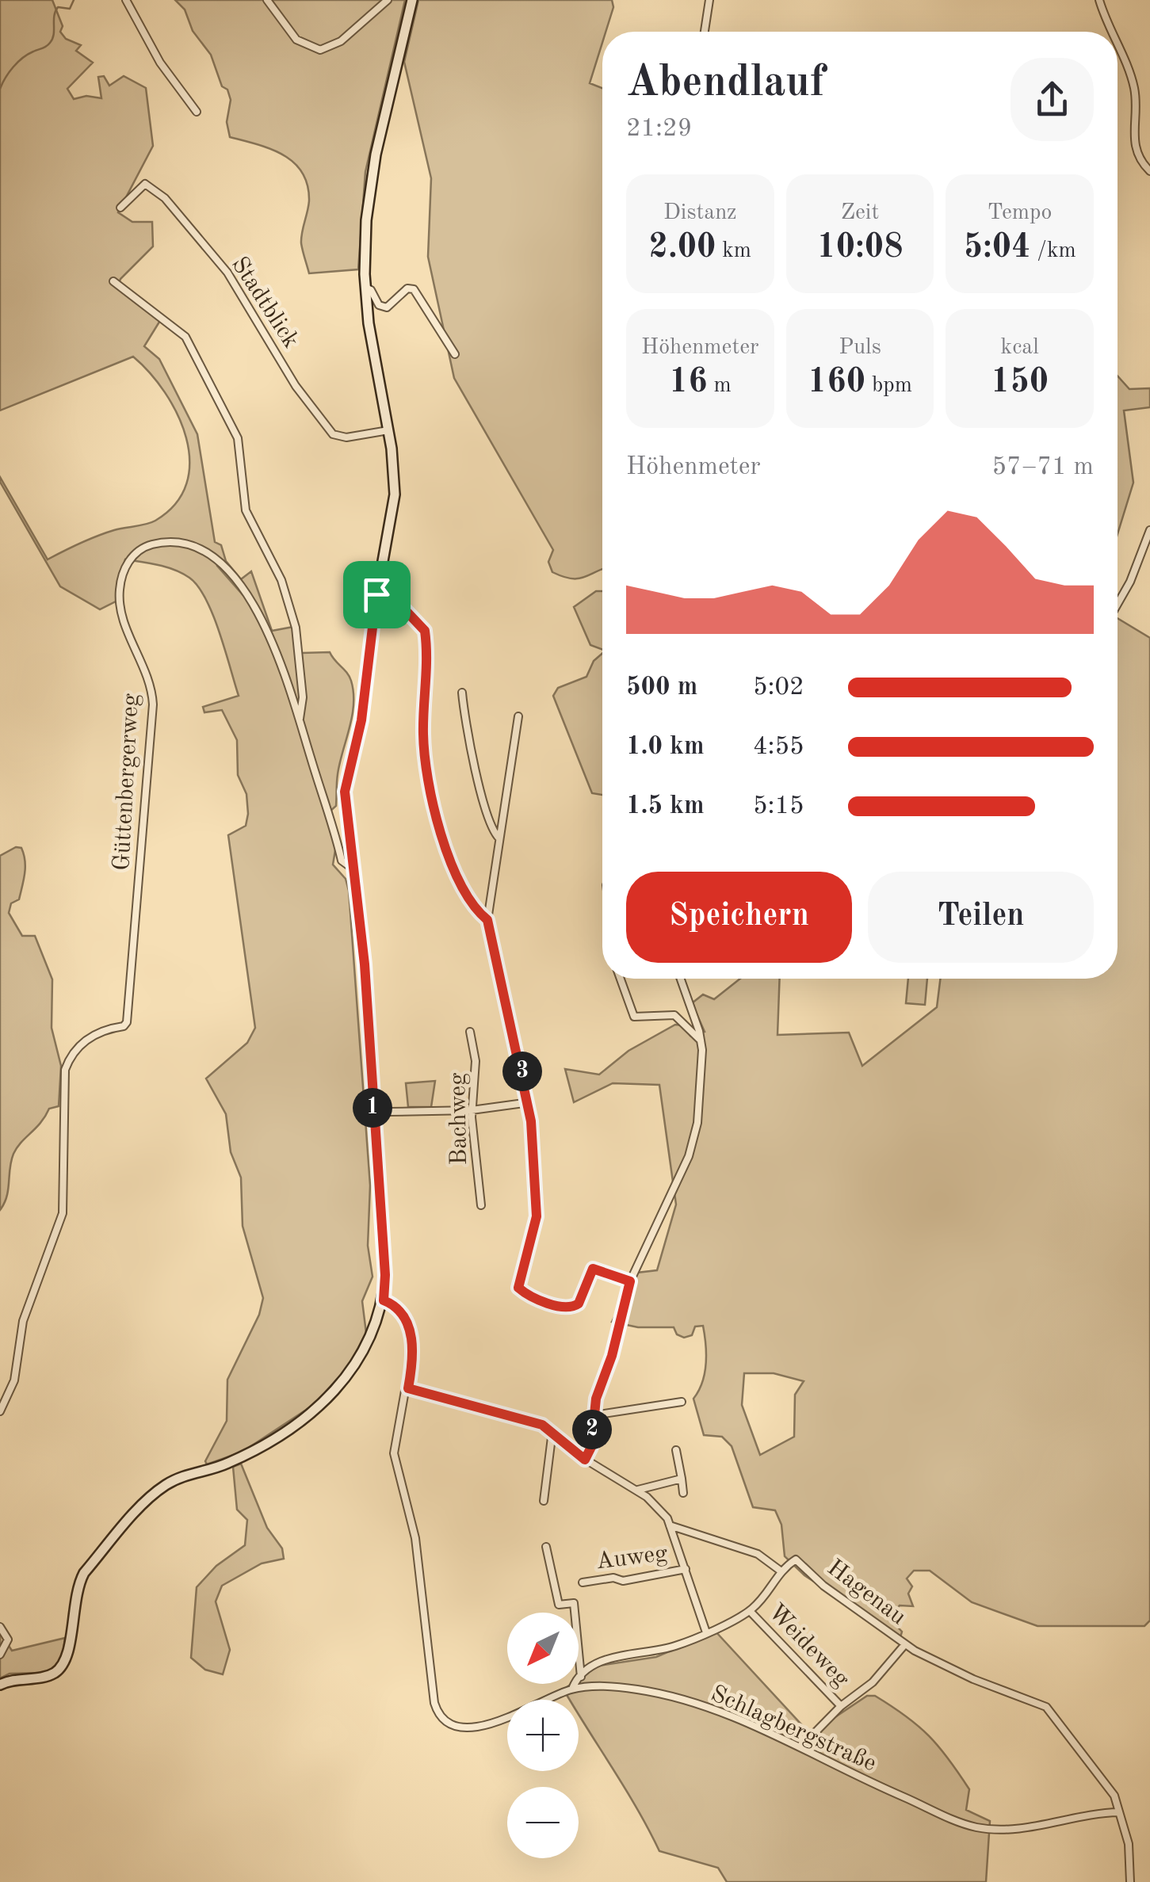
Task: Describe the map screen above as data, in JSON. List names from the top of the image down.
{
  "streets": {
    "street": [
      "Stadtblick",
      "Güttenbergerweg",
      "Bachweg",
      "Auweg",
      "Hagenau",
      "Weideweg",
      "Schlagbergstraße"
    ]
  },
  "crossings": [
    ["Hagenau", "Weideweg"],
    ["Hagenau", "Schlagbergstraße"],
    ["Weideweg", "Schlagbergstraße"]
  ],
  "north": "bottom left",
  "page": {
    "heading": ["Abendlauf", "21:29"],
    "stats": [
      ["Distanz", "2.00 km"],
      ["Zeit", "10:08"],
      ["Tempo", "5:04 /km"],
      ["Höhenmeter", "16 m"],
      ["Puls", "160 bpm"],
      ["kcal", "150"]
    ],
    "chart": ["Höhenmeter", "57–71 m"],
    "list": [
      {
        "name": "500 m",
        "note": "5:02"
      },
      {
        "name": "1.0 km",
        "note": "4:55"
      },
      {
        "name": "1.5 km",
        "note": "5:15"
      }
    ],
    "buttons": ["Speichern", "Teilen"],
    "pins": ["3", "1", "2"],
    "map_buttons": ["+", "−"]
  }
}
